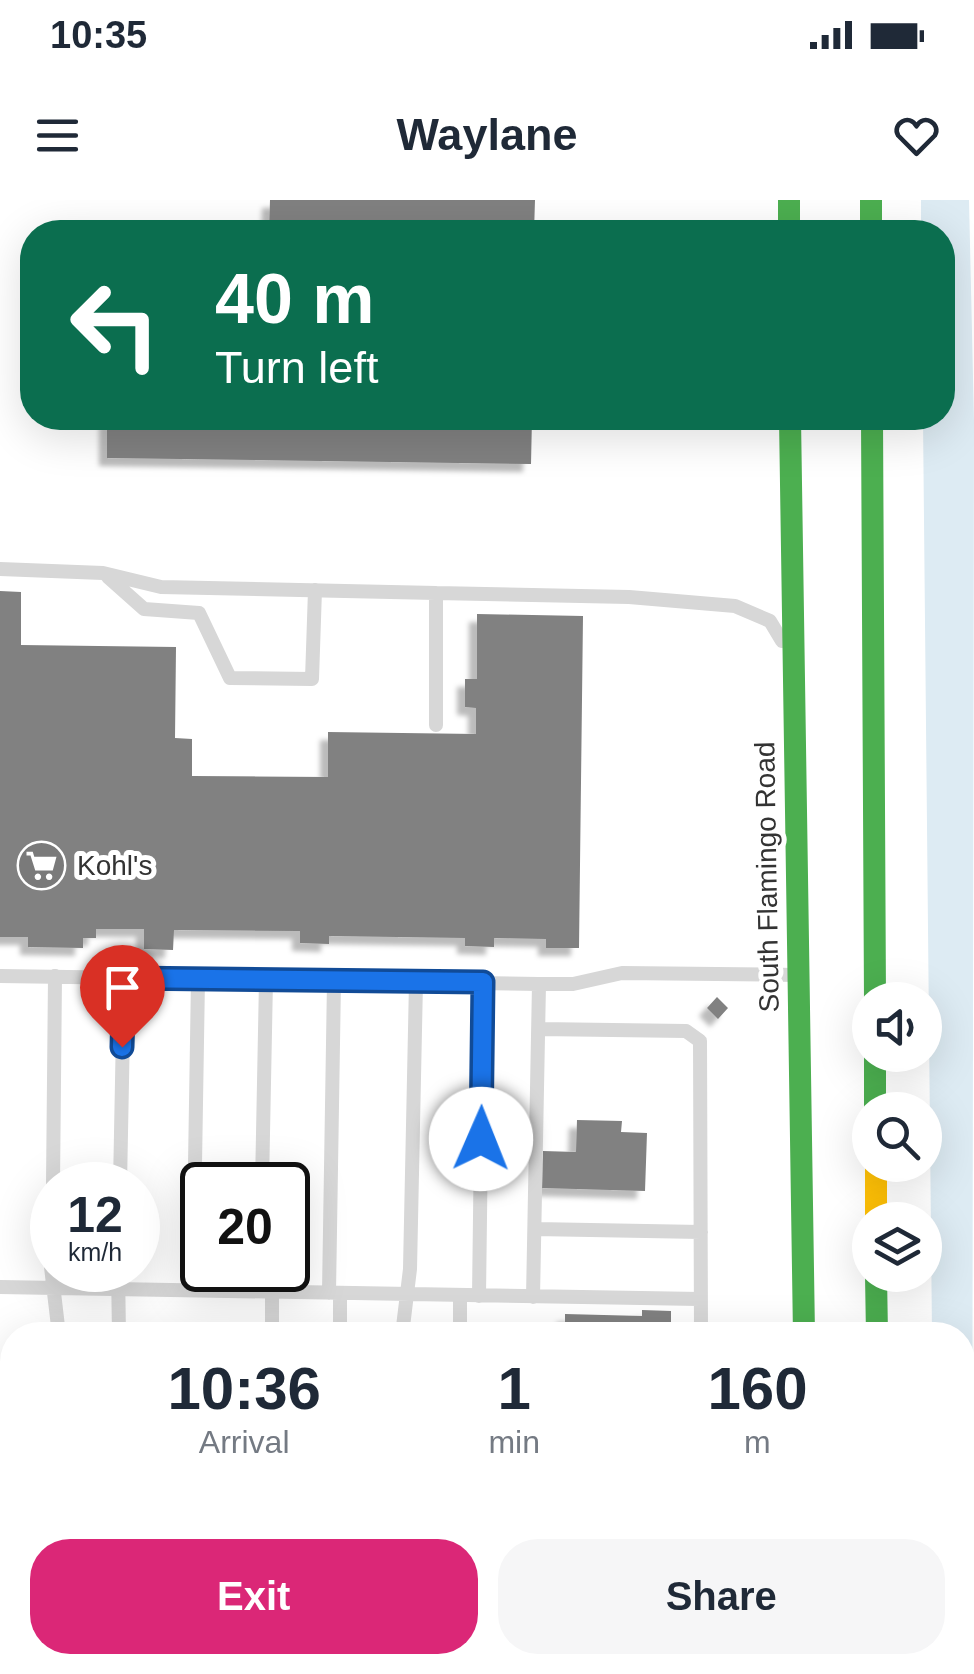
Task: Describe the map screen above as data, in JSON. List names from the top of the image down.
{
  "streets": {
    "main road": ["South Flamingo Road"]
  },
  "places": {
    "supermarket": ["Kohl's"]
  },
  "page": {
    "status": "10:35",
    "header": "Waylane",
    "turn": ["40 m", "Turn left"],
    "speed": "12 km/h",
    "limit": "20",
    "eta": [
      "10:36",
      "Arrival",
      "1",
      "min",
      "160",
      "m"
    ],
    "buttons": ["Exit", "Share"]
  }
}
